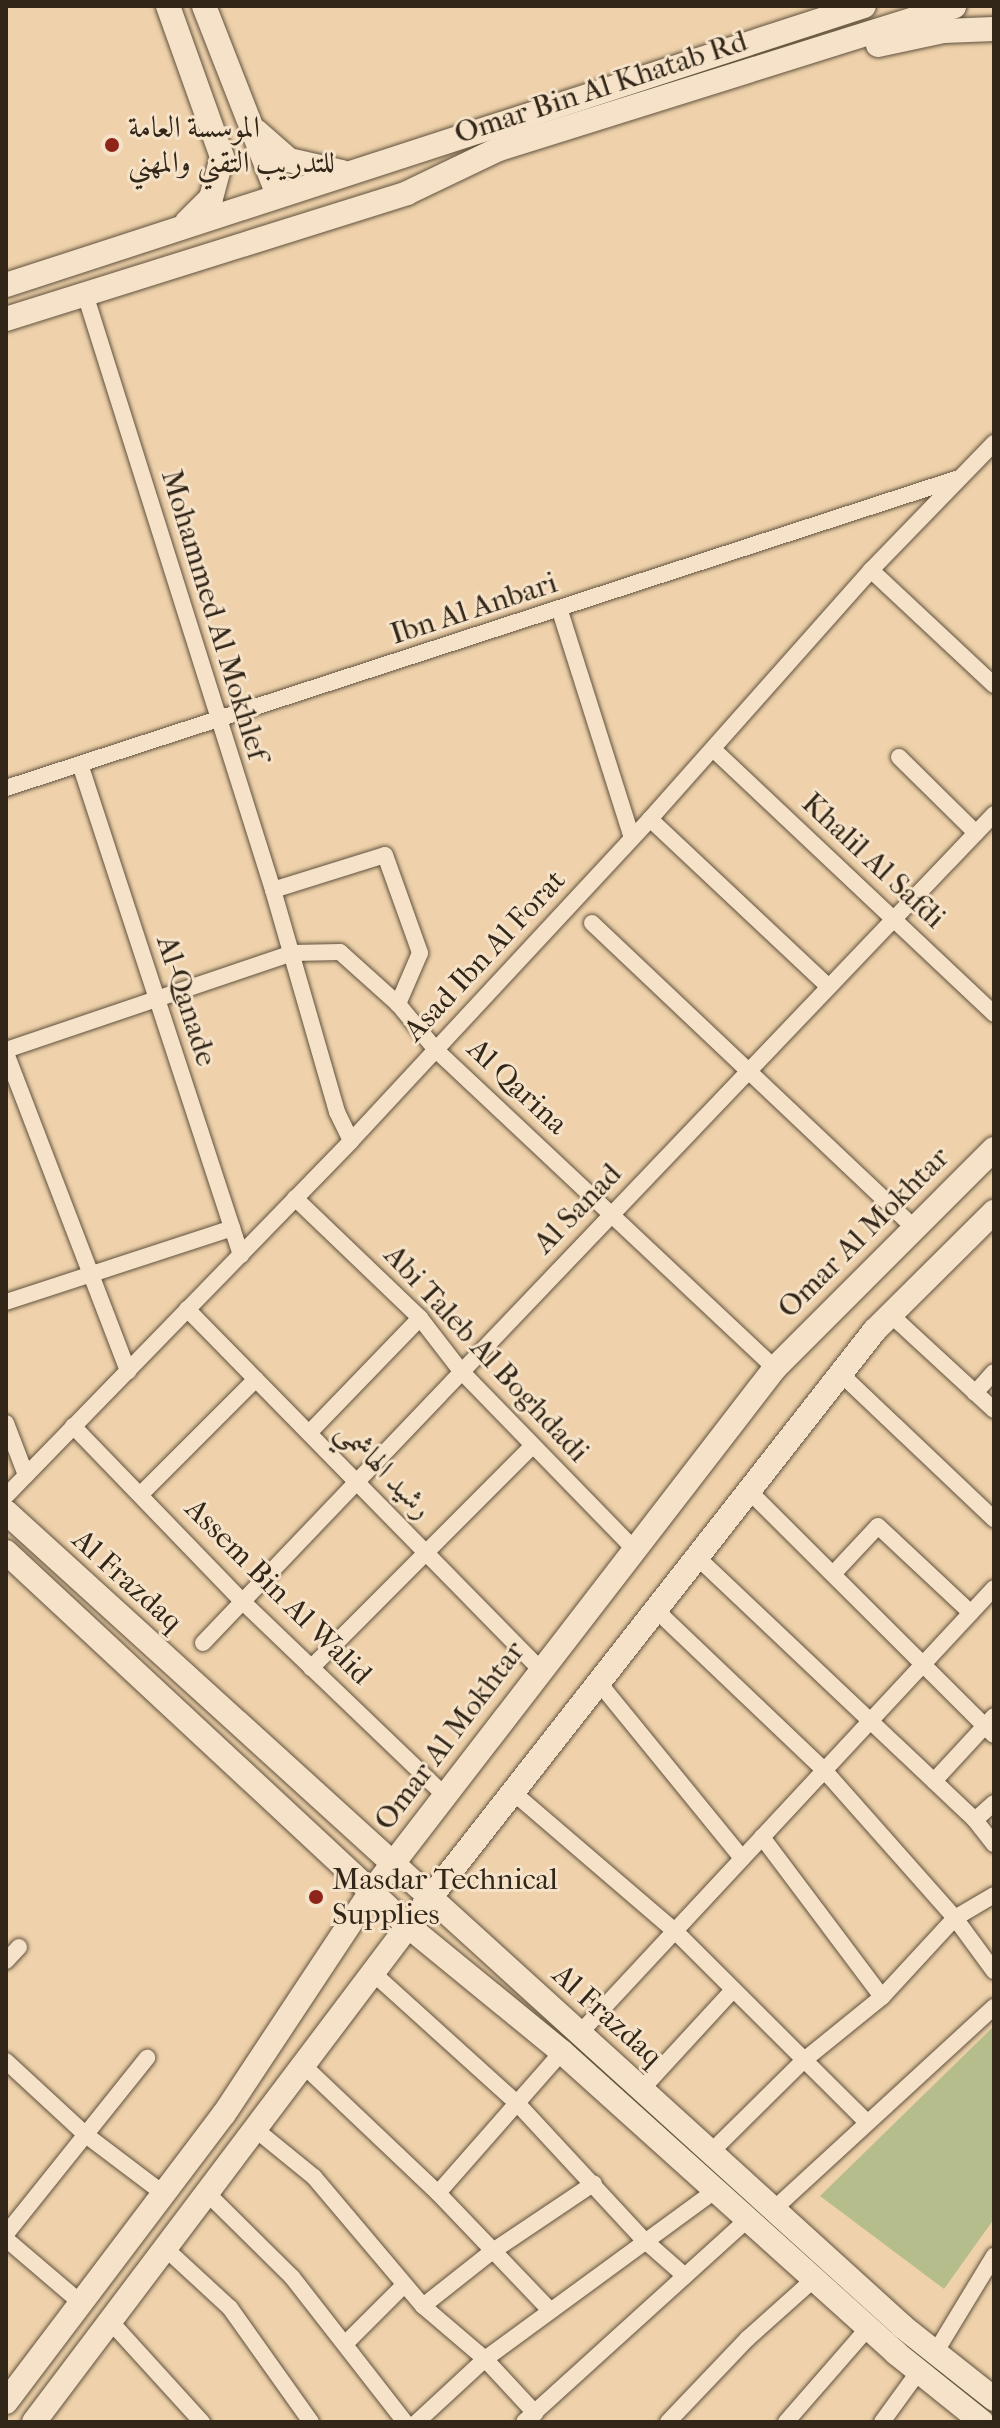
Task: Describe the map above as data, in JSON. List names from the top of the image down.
{
  "streets": {
    "main road": ["Omar Bin Al Khatab Rd", "Omar Al Mokhtar", "Al Frazdaq"],
    "street": [
      "Ibn Al Anbari",
      "Mohammed Al Mokhlef",
      "Khalil Al Safdi",
      "Asad Ibn Al Forat",
      "Al-Qanade",
      "Al Qarina",
      "Al Sanad",
      "Abi Taleb Al Boghdadi",
      "رشيد الهاشمي",
      "Assem Bin Al Walid"
    ]
  },
  "crossings": [
    ["Omar Bin Al Khatab Rd", "Mohammed Al Mokhlef"],
    ["Ibn Al Anbari", "Mohammed Al Mokhlef"],
    ["Ibn Al Anbari", "Asad Ibn Al Forat"],
    ["Ibn Al Anbari", "Al-Qanade"],
    ["Mohammed Al Mokhlef", "Asad Ibn Al Forat"],
    ["Mohammed Al Mokhlef", "Al Qarina"],
    ["Khalil Al Safdi", "Asad Ibn Al Forat"],
    ["Khalil Al Safdi", "Al Sanad"],
    ["Asad Ibn Al Forat", "Al-Qanade"],
    ["Asad Ibn Al Forat", "Al Qarina"],
    ["Asad Ibn Al Forat", "Abi Taleb Al Boghdadi"],
    ["Asad Ibn Al Forat", "رشيد الهاشمي"],
    ["Asad Ibn Al Forat", "Assem Bin Al Walid"],
    ["Al-Qanade", "Al Qarina"],
    ["Al Qarina", "Al Sanad"],
    ["Al Qarina", "Omar Al Mokhtar"],
    ["Al Sanad", "Abi Taleb Al Boghdadi"],
    ["Al Sanad", "رشيد الهاشمي"],
    ["Al Sanad", "Assem Bin Al Walid"],
    ["Omar Al Mokhtar", "Abi Taleb Al Boghdadi"],
    ["Omar Al Mokhtar", "رشيد الهاشمي"],
    ["Omar Al Mokhtar", "Al Frazdaq"],
    ["Omar Al Mokhtar", "Assem Bin Al Walid"]
  ],
  "places": ["الموسسة العامة للتدريب التقني والمهني", "Masdar Technical Supplies"]
}
